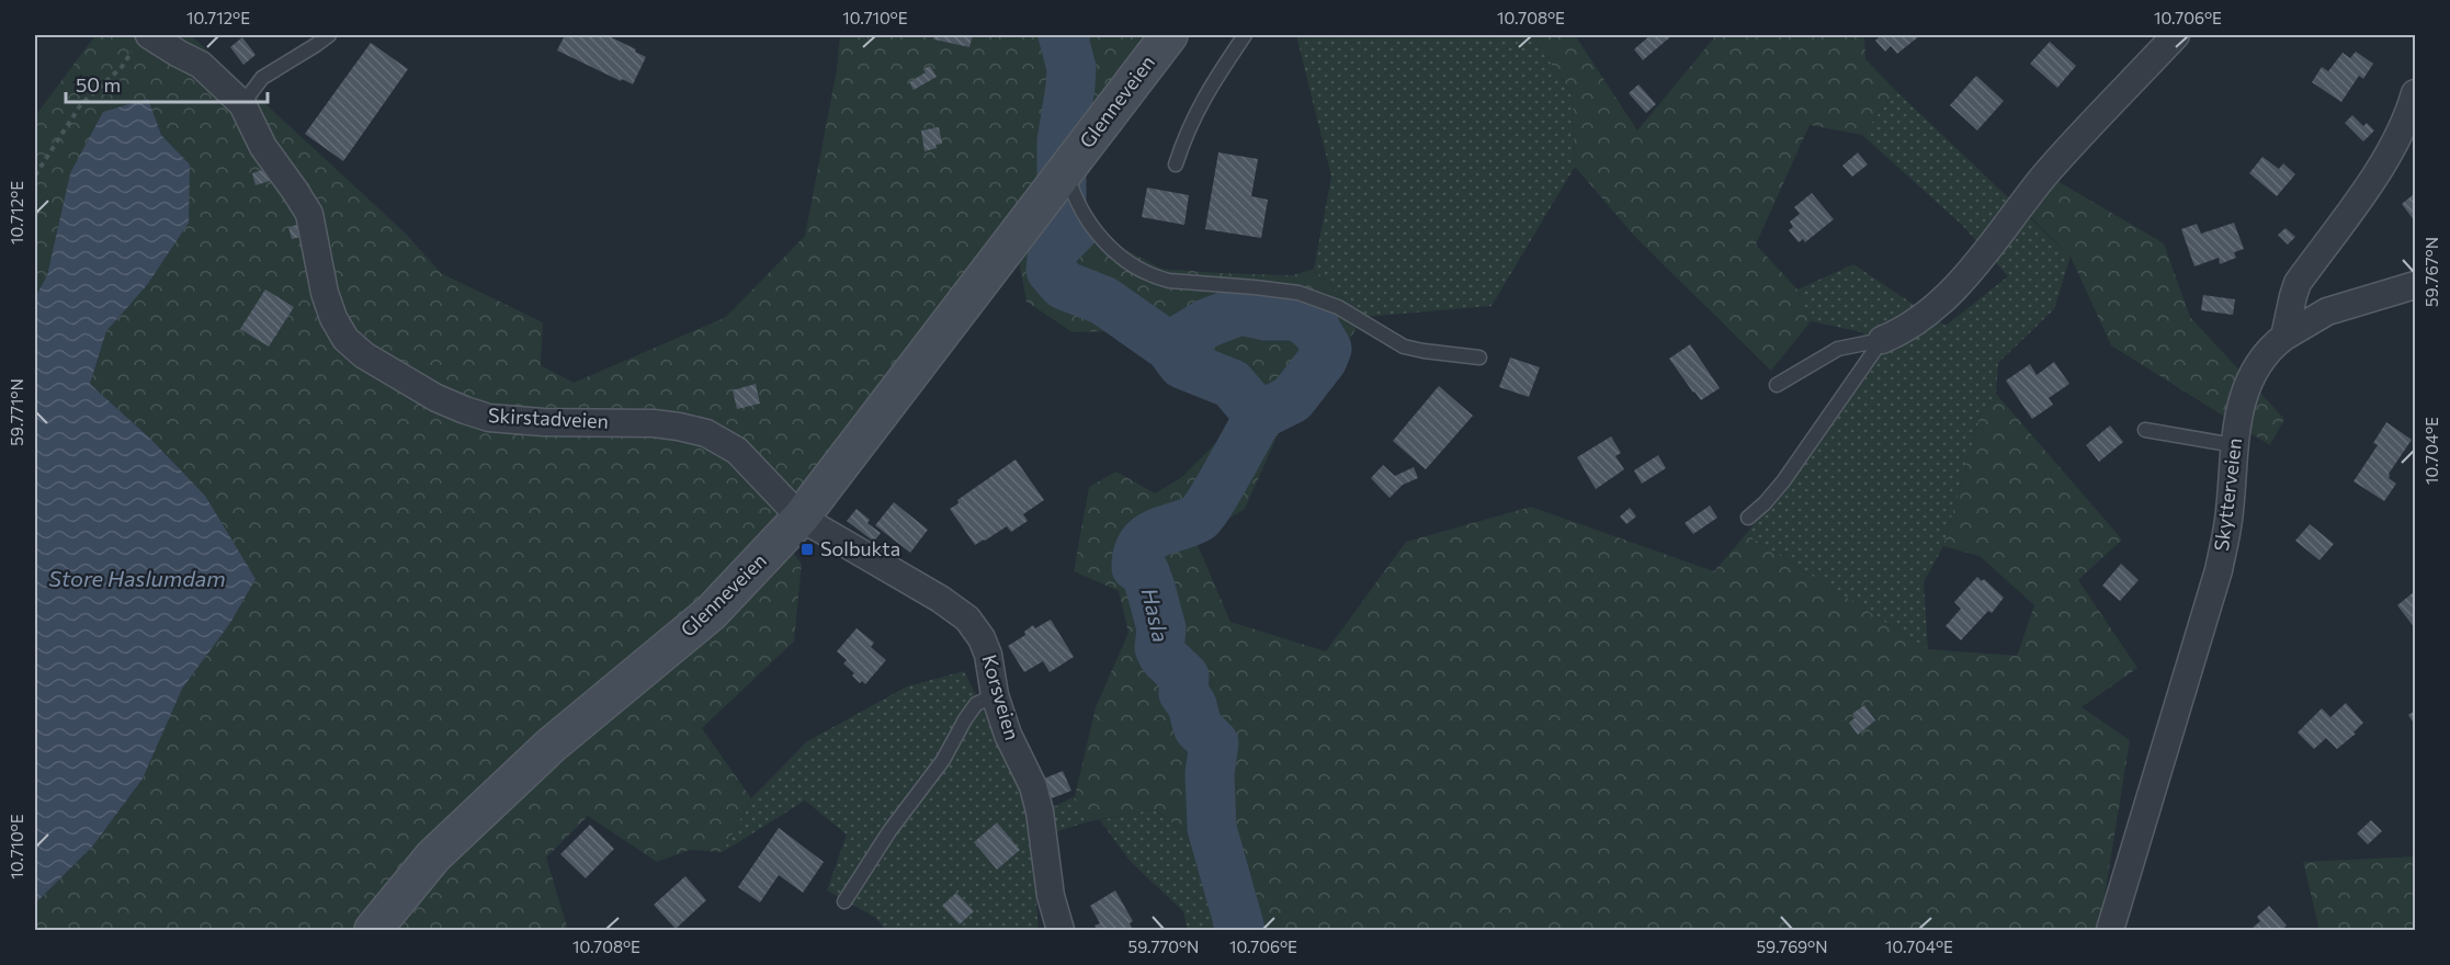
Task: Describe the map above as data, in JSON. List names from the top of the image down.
{
  "streets": {
    "main road": ["Glenneveien"],
    "street": ["Skirstadveien", "Skytterveien", "Korsveien"]
  },
  "crossings": [
    ["Glenneveien", "Skirstadveien"],
    ["Glenneveien", "Korsveien"],
    ["Skirstadveien", "Korsveien"]
  ],
  "water": ["Store Haslumdam", "Hasla"],
  "places": {
    "transit": ["Solbukta"]
  },
  "scale_bar": "50 m",
  "coordinates": [
    "10.712°E",
    "10.710°E",
    "10.708°E",
    "10.706°E",
    "59.767°N",
    "59.771°N",
    "10.704°E",
    "59.770°N",
    "59.769°N"
  ]
}
